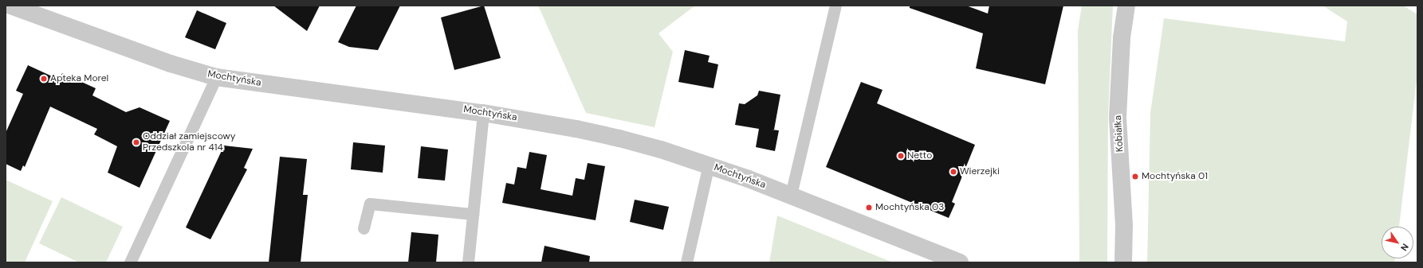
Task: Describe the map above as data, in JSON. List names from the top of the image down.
{
  "streets": {
    "street": ["Mochtyńska", "Kobiałka"]
  },
  "places": [
    "Apteka Morel",
    "Oddział zamiejscowy Przedszkola nr 414",
    "Netto",
    "Wierzejki",
    "Mochtyńska 01",
    "Mochtyńska 03"
  ],
  "north": "bottom right"
}
